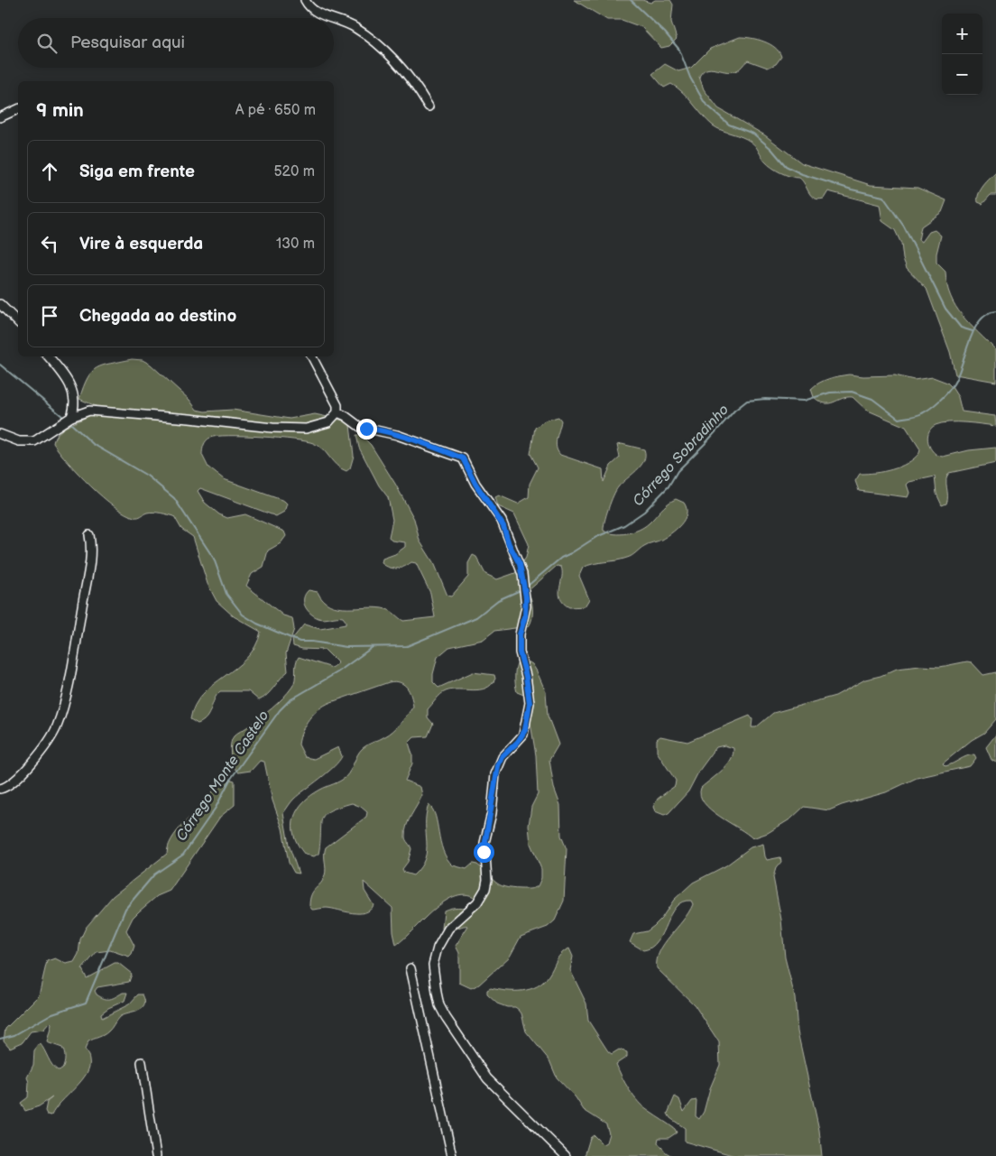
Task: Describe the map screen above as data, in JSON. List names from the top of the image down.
{
  "water": ["Córrego Sobradinho", "Córrego Monte Castelo"],
  "page": {
    "map_buttons": ["+", "−"],
    "search": "Pesquisar aqui",
    "heading": ["9 min", "A pé · 650 m"],
    "list": [
      ["Siga em frente", "520 m"],
      ["Vire à esquerda", "130 m"],
      "Chegada ao destino"
    ]
  }
}
